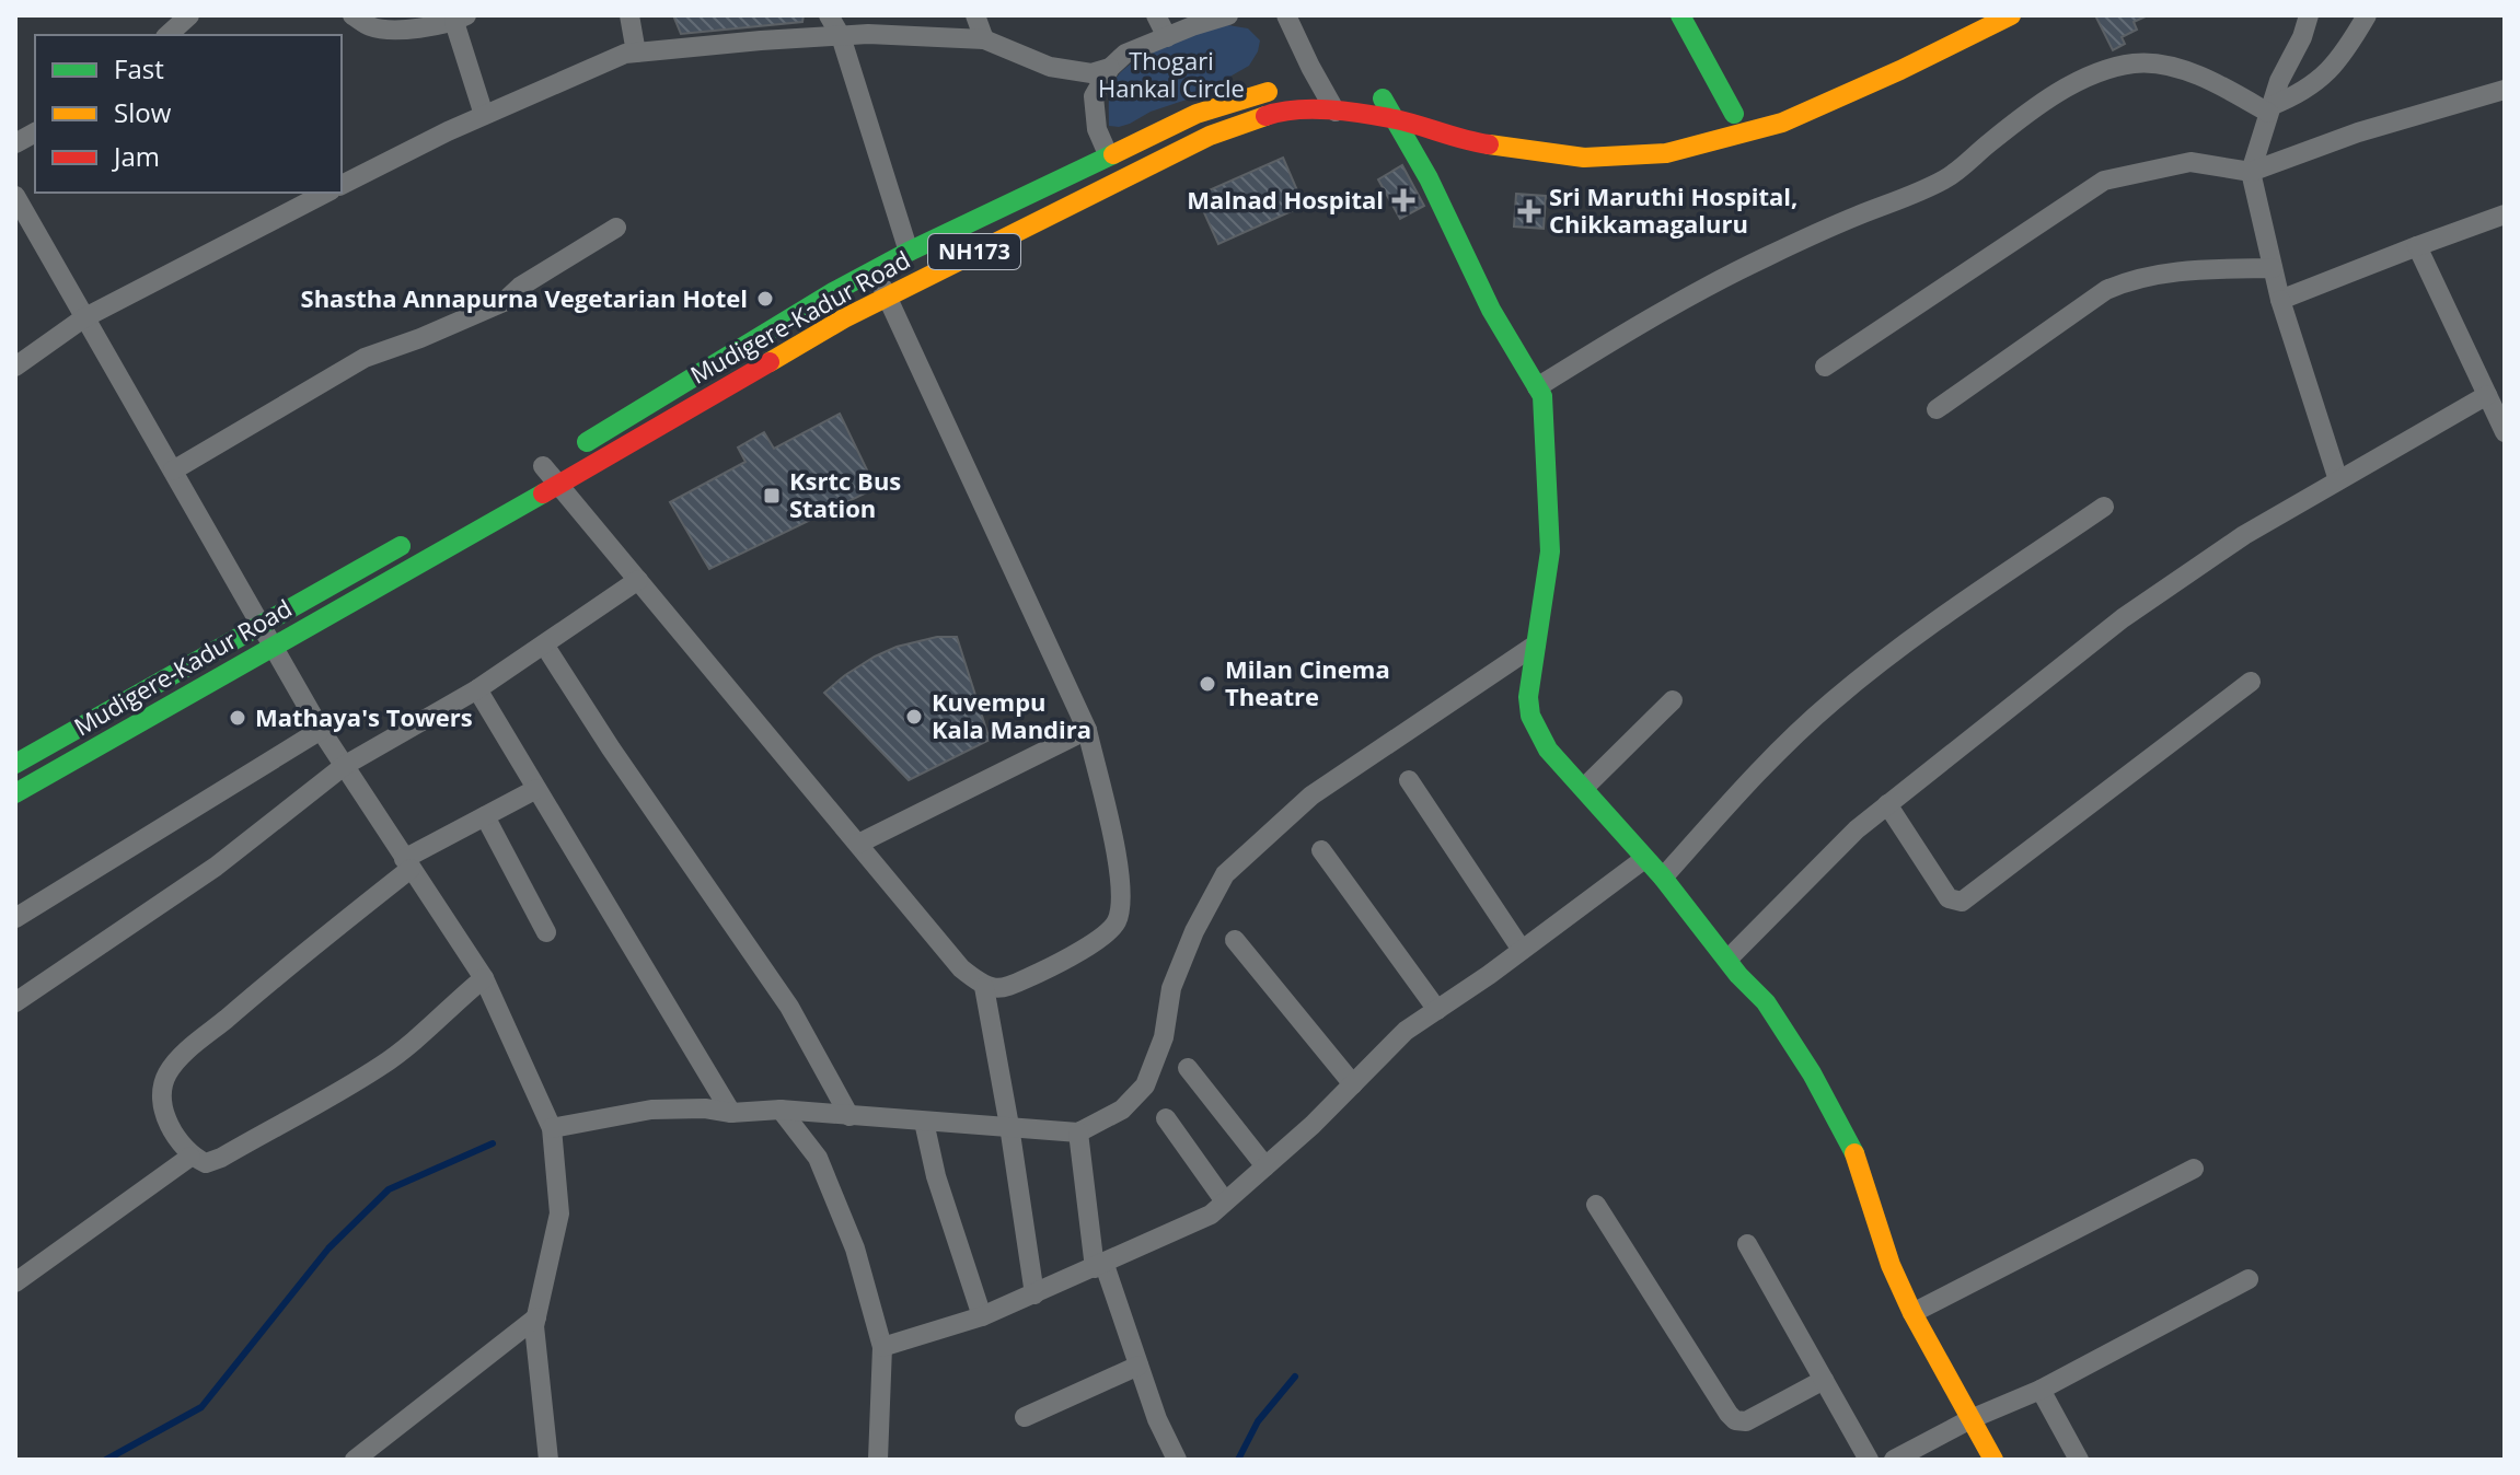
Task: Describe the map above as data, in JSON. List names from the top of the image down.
{
  "streets": {
    "main road": ["NH173", "Mudigere-Kadur Road"]
  },
  "parks": ["Thogari Hankal Circle"],
  "places": {
    "health": ["Malnad Hospital", "Sri Maruthi Hospital, Chikkamagaluru"],
    "other": [
      "Shastha Annapurna Vegetarian Hotel",
      "Milan Cinema Theatre",
      "Kuvempu Kala Mandira",
      "Mathaya's Towers"
    ],
    "transit": ["Ksrtc Bus Station"]
  },
  "legend": ["Fast", "Slow", "Jam"]
}
